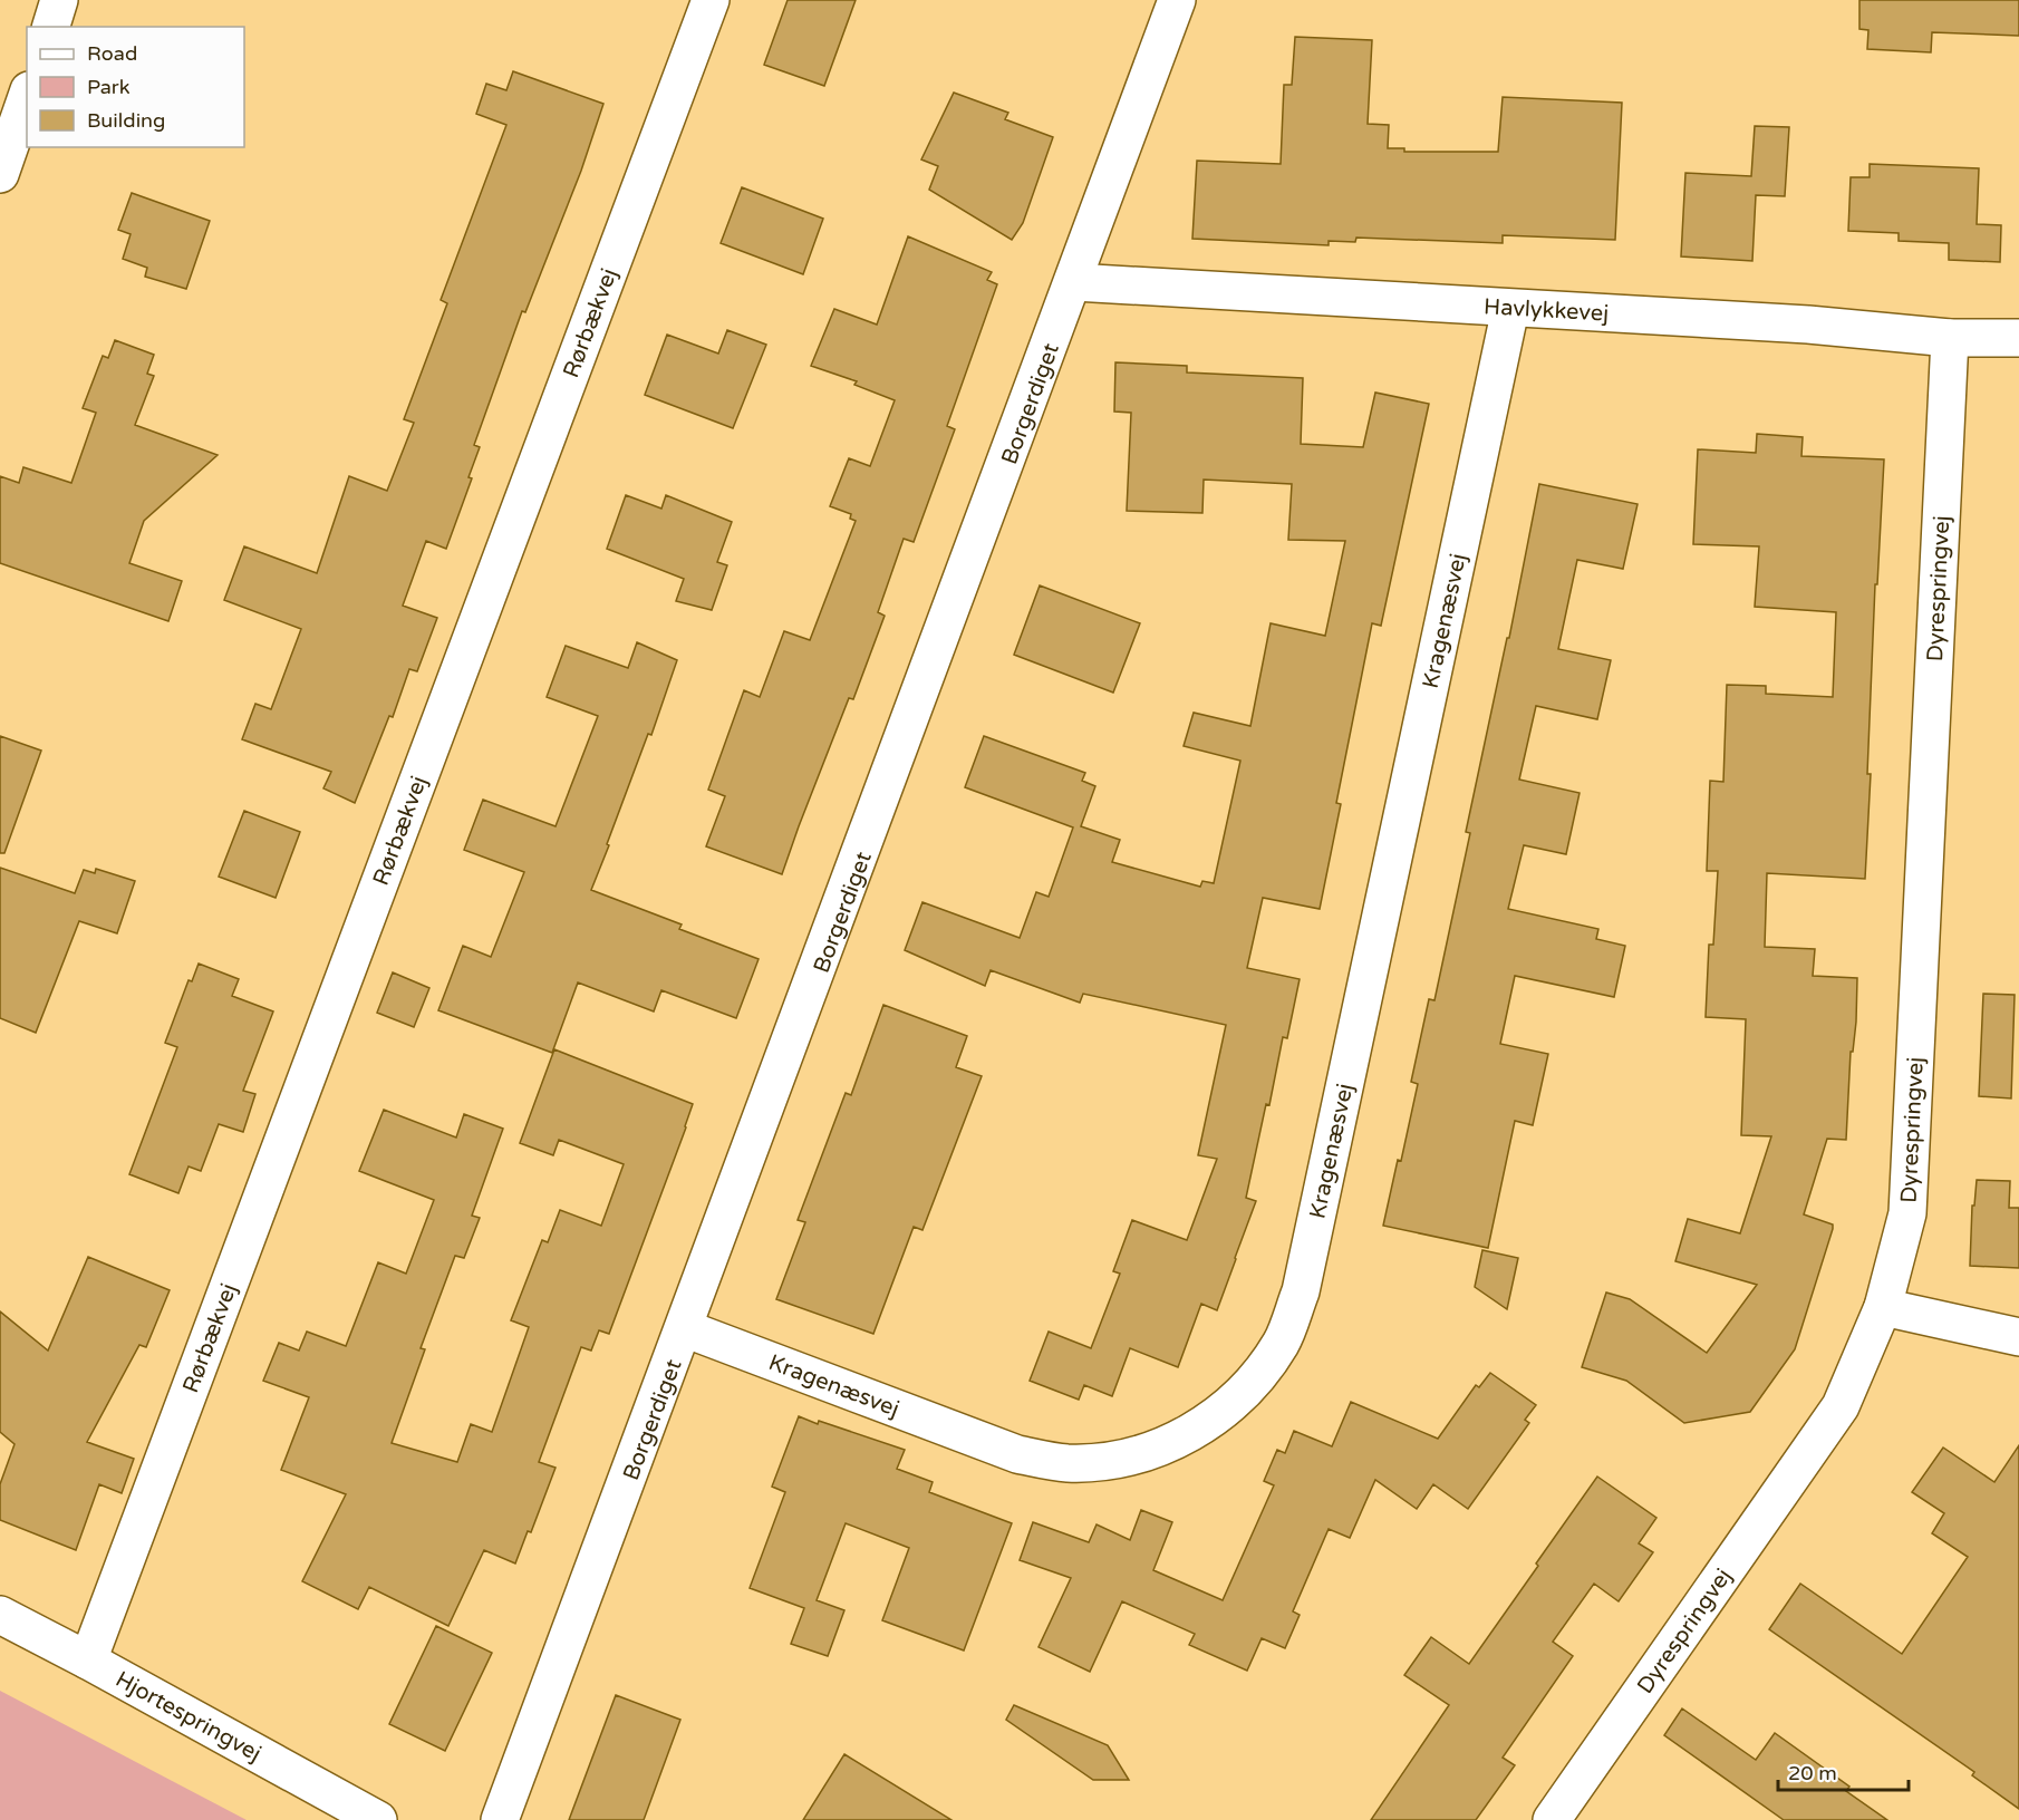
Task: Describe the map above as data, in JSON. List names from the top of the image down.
{
  "streets": {
    "street": [
      "Havlykkevej",
      "Rørbækvej",
      "Borgerdiget",
      "Dyrespringvej",
      "Kragenæsvej",
      "Hjortespringvej"
    ]
  },
  "crossings": [
    ["Havlykkevej", "Borgerdiget"],
    ["Havlykkevej", "Dyrespringvej"],
    ["Havlykkevej", "Kragenæsvej"],
    ["Rørbækvej", "Hjortespringvej"],
    ["Borgerdiget", "Kragenæsvej"]
  ],
  "legend": ["Road", "Park", "Building"],
  "scale_bar": "20 m"
}
